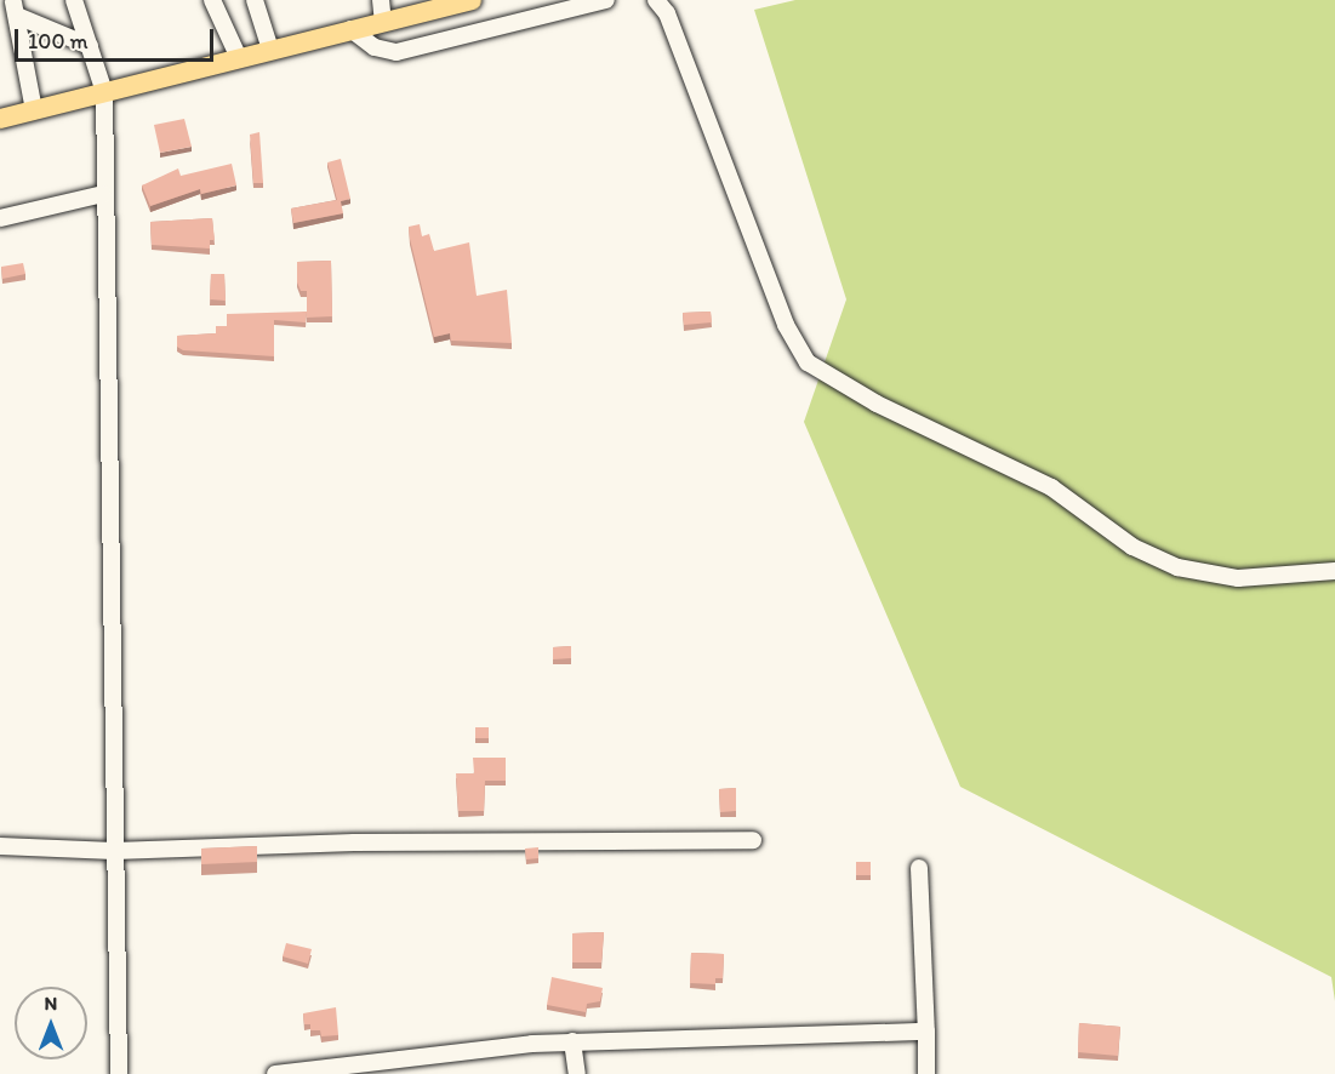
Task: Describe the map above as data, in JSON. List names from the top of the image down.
{
  "scale_bar": "100 m",
  "north": "top"
}
